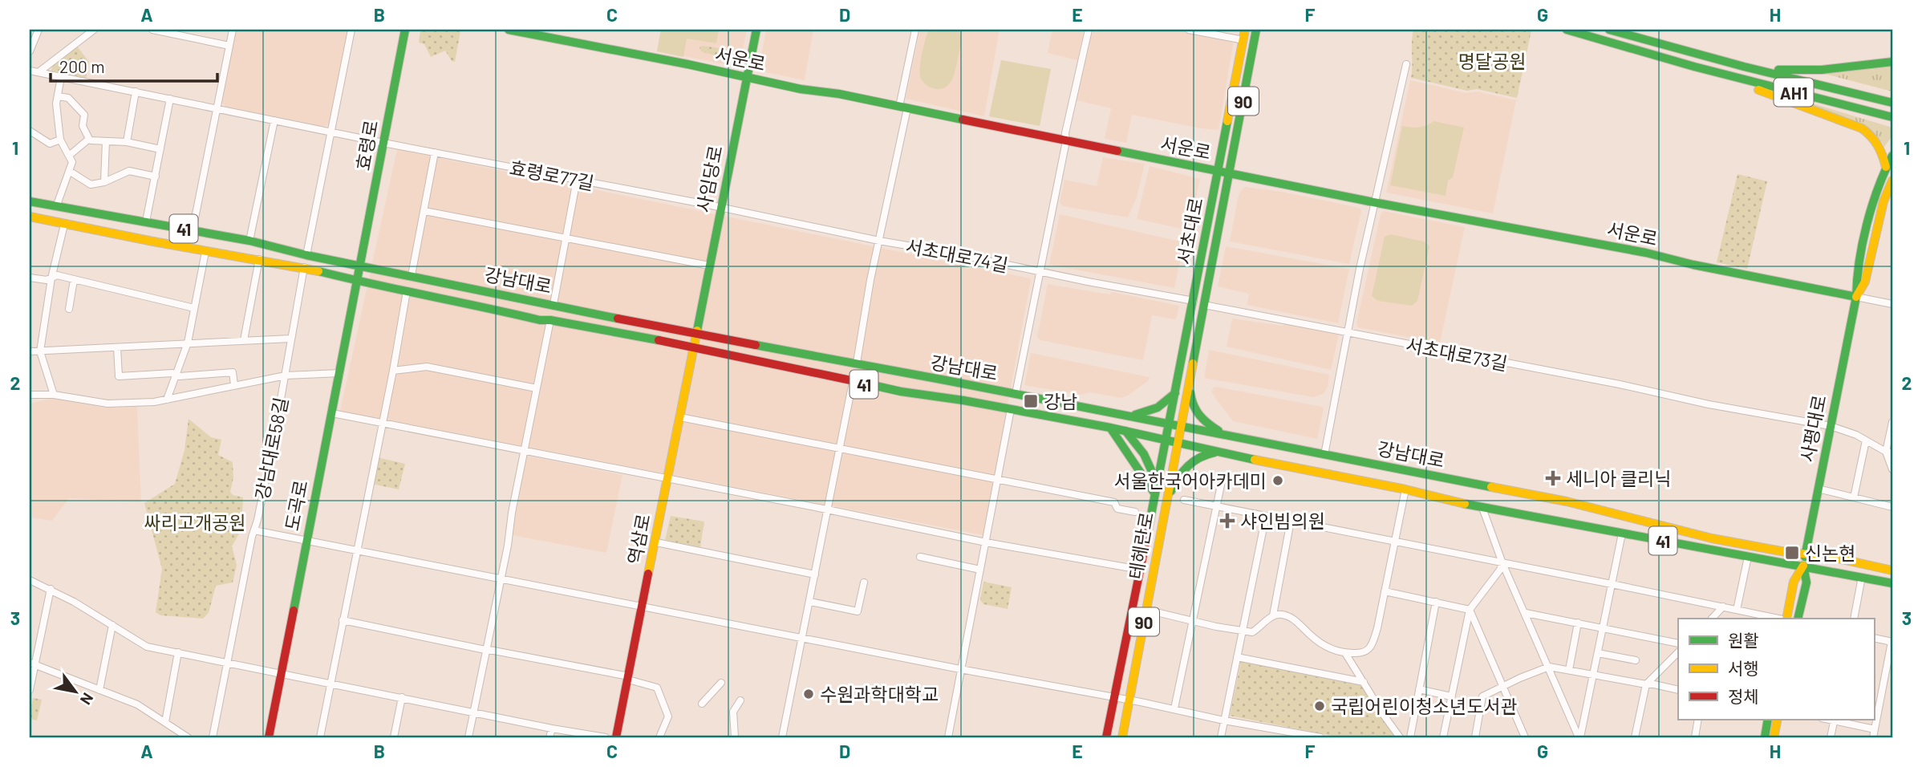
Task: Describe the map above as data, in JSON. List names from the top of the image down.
{
  "streets": {
    "main road": [
      "서운로",
      "AH1",
      "90",
      "효령로",
      "사임당로",
      "41",
      "서초대로",
      "강남대로",
      "사평대로",
      "도곡로",
      "역삼로",
      "테헤란로"
    ],
    "street": [
      "효령로77길",
      "서초대로74길",
      "서초대로73길",
      "강남대로58길"
    ]
  },
  "crossings": [
    ["서운로", "사임당로"],
    ["서운로", "서초대로"],
    ["서운로", "사평대로"],
    ["효령로", "효령로77길"],
    ["효령로", "강남대로"],
    ["효령로", "도곡로"],
    ["효령로77길", "사임당로"],
    ["효령로77길", "서초대로74길"],
    ["사임당로", "서초대로74길"],
    ["사임당로", "강남대로"],
    ["사임당로", "역삼로"],
    ["서초대로", "서초대로74길"],
    ["서초대로", "강남대로"],
    ["서초대로", "서초대로73길"],
    ["서초대로", "테헤란로"],
    ["강남대로", "사평대로"],
    ["강남대로", "강남대로58길"],
    ["강남대로", "도곡로"],
    ["강남대로", "역삼로"],
    ["강남대로", "테헤란로"],
    ["서초대로73길", "사평대로"]
  ],
  "parks": ["명달공원", "싸리고개공원"],
  "places": {
    "transit": ["강남", "신논현"],
    "health": ["세니아 클리닉", "샤인빔의원"],
    "other": ["서울한국어아카데미", "수원과학대학교", "국립어린이청소년도서관"]
  },
  "legend": ["원활", "서행", "정체"],
  "scale_bar": "200 m",
  "north": "bottom right",
  "grid": {
    "columns": [
      "A",
      "B",
      "C",
      "D",
      "E",
      "F",
      "G",
      "H"
    ],
    "rows": ["1", "2", "3"]
  }
}
